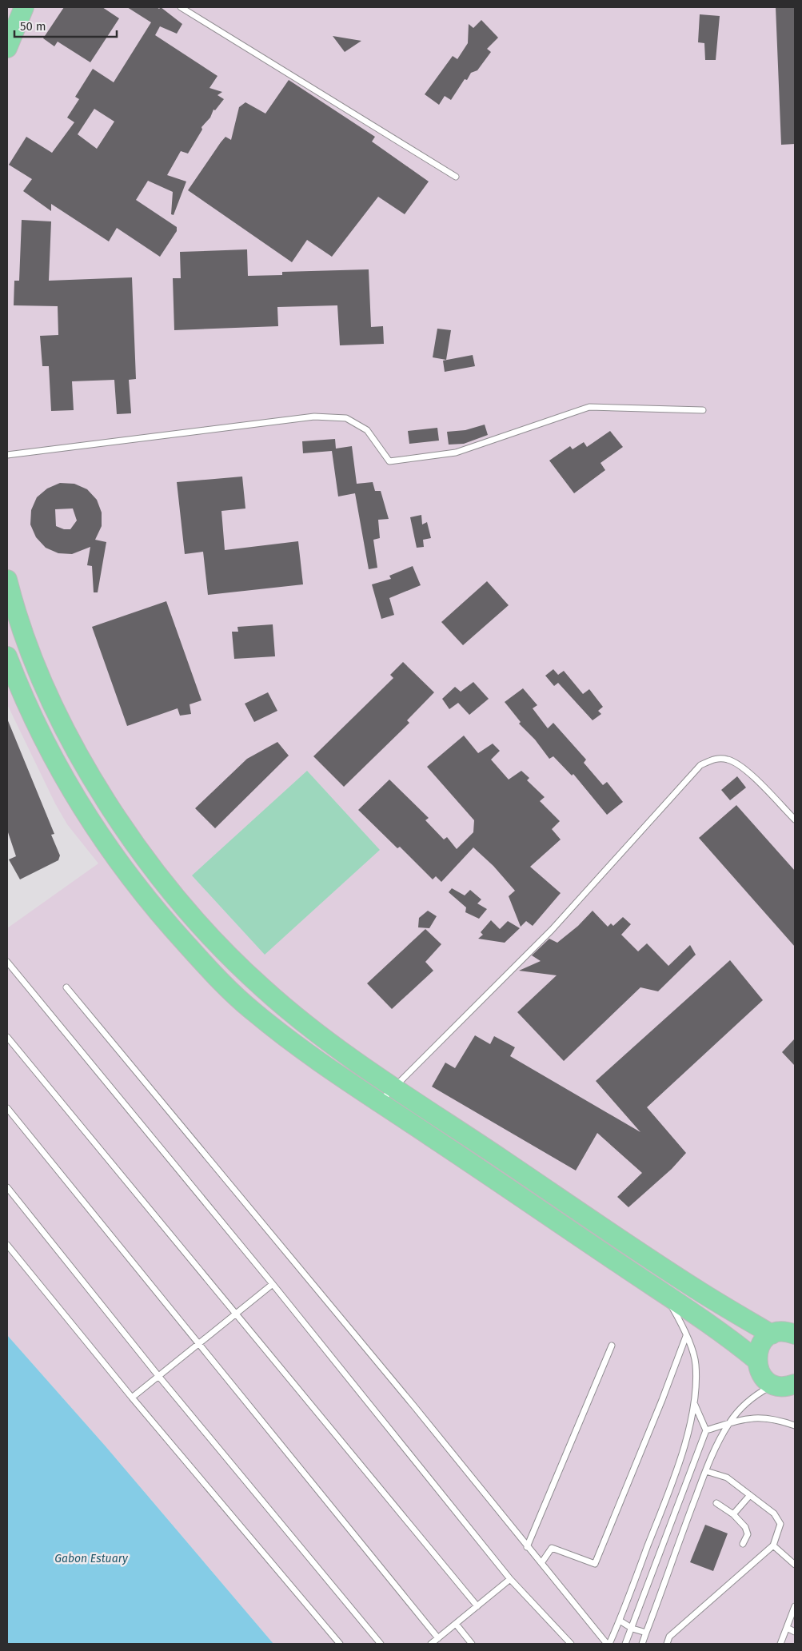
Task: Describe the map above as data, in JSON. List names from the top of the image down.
{
  "water": ["Gabon Estuary"],
  "scale_bar": "50 m"
}
